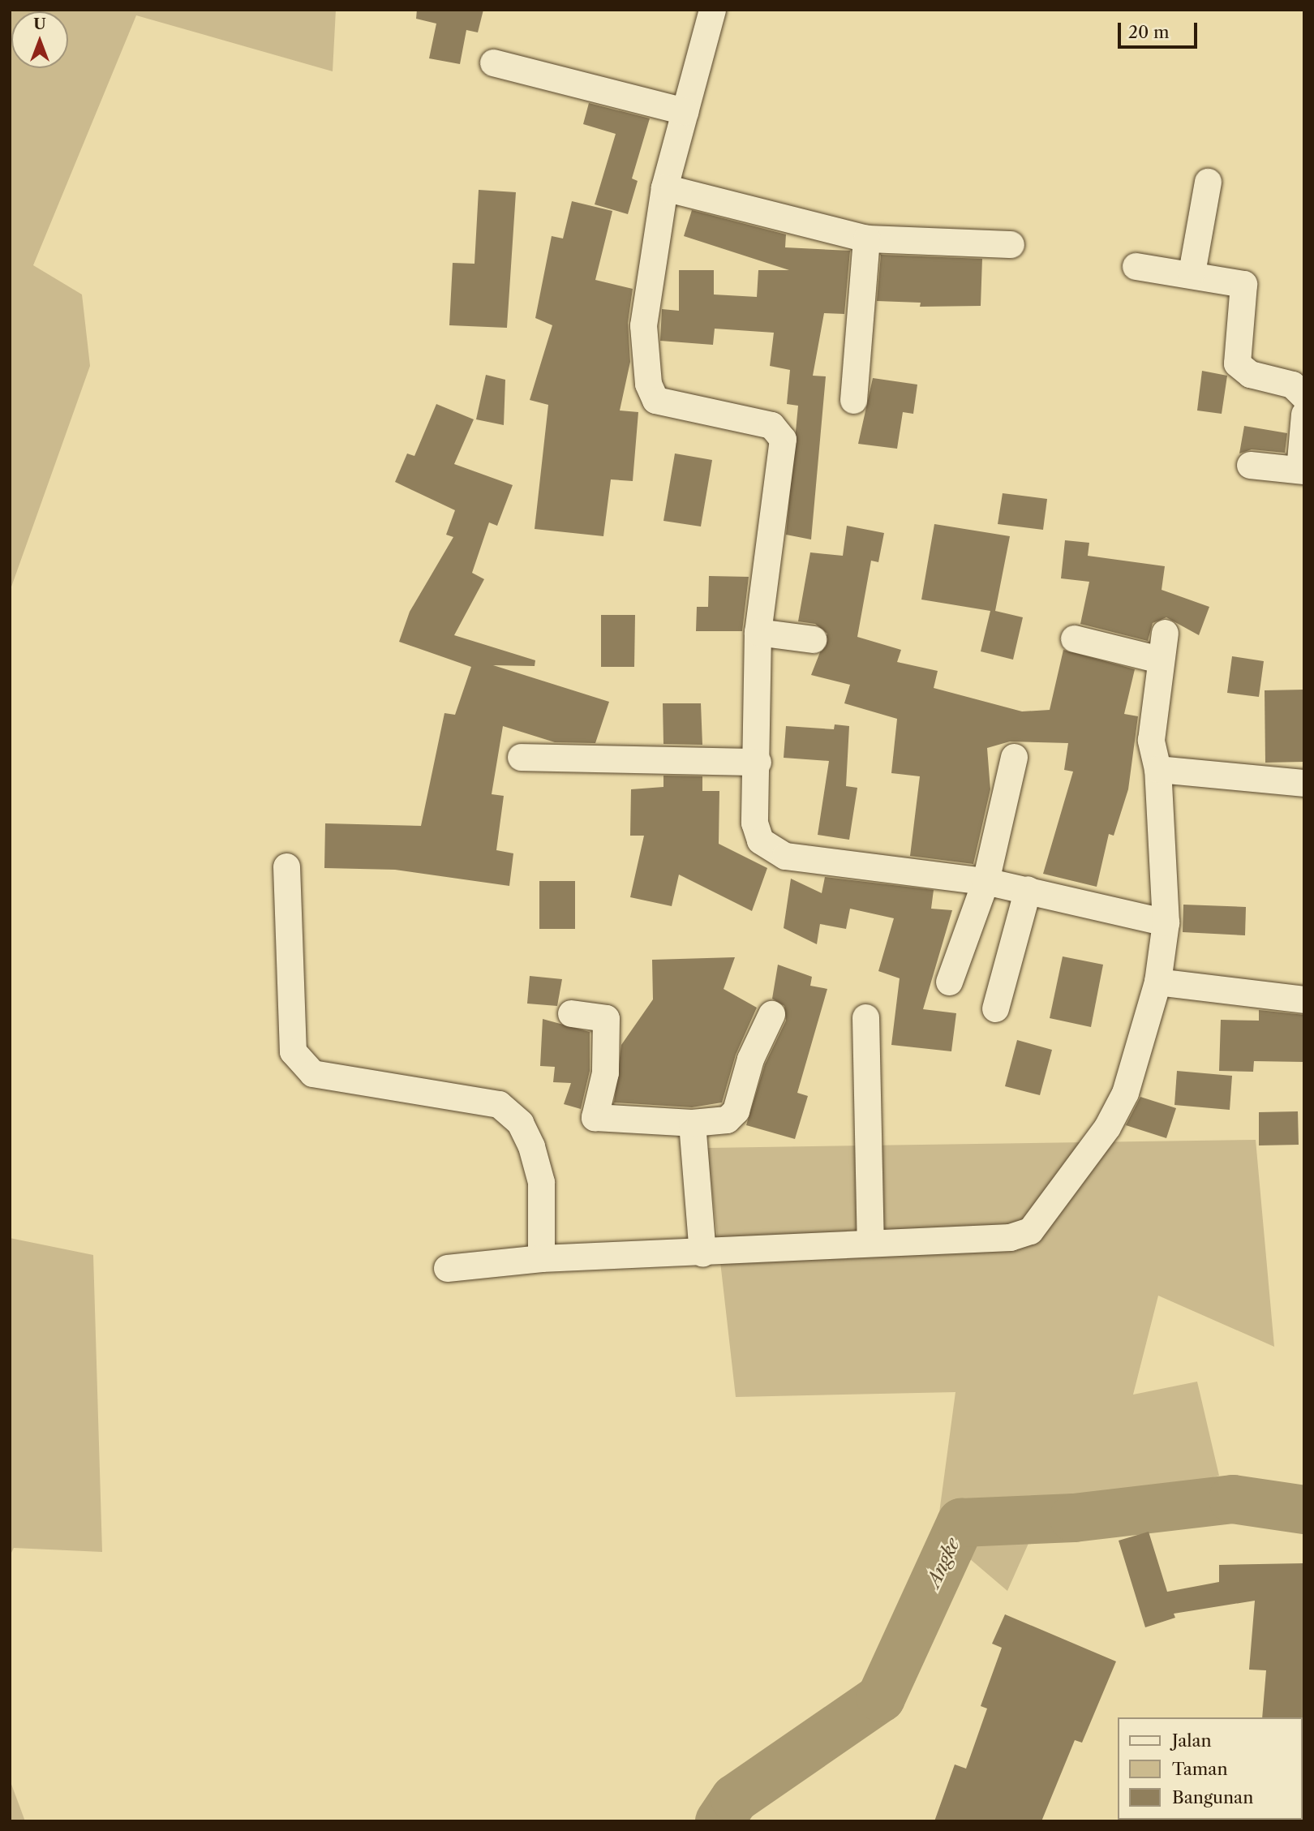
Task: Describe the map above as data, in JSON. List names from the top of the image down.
{
  "water": ["Angke"],
  "legend": ["Jalan", "Taman", "Bangunan"],
  "scale_bar": "20 m",
  "north": "top"
}
